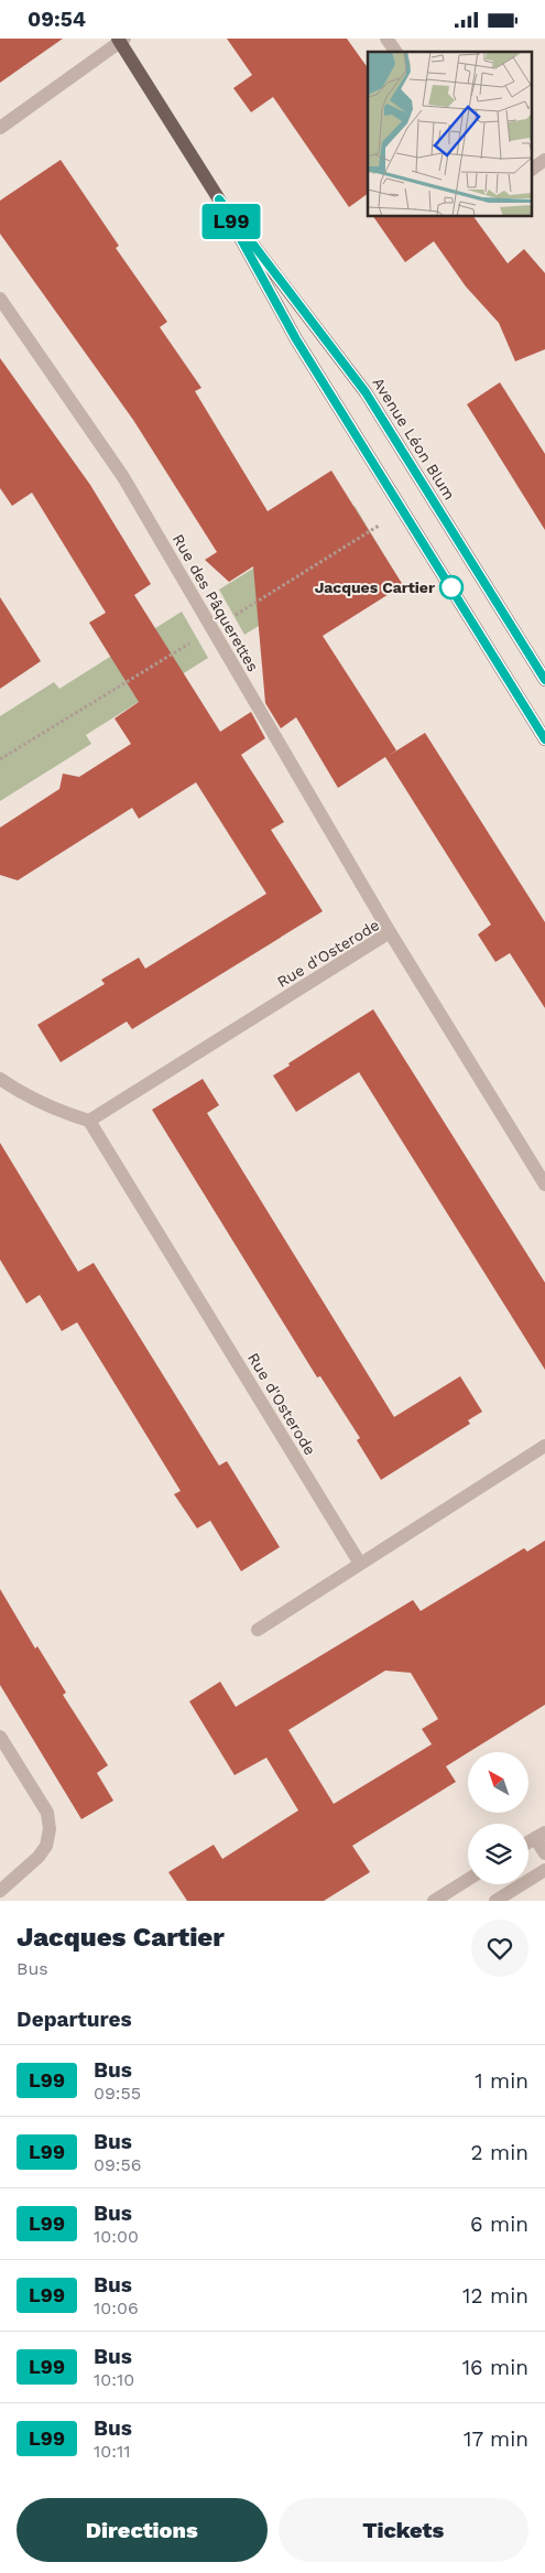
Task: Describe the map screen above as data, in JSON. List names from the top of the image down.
{
  "streets": {
    "main road": ["Avenue Léon Blum"],
    "street": ["Rue des Pâquerettes", "Rue d'Osterode"]
  },
  "crossings": [
    ["Rue des Pâquerettes", "Rue d'Osterode"]
  ],
  "places": ["Jacques Cartier"],
  "lines": ["bus line L99"],
  "north": "top left",
  "page": {
    "status": "09:54",
    "on_map": "L99",
    "heading": [
      ["Jacques Cartier", "Bus"],
      "Departures"
    ],
    "list": [
      {
        "mark": "L99",
        "name": "Bus",
        "note": "09:55",
        "value": "1 min"
      },
      {
        "mark": "L99",
        "name": "Bus",
        "note": "09:56",
        "value": "2 min"
      },
      {
        "mark": "L99",
        "name": "Bus",
        "note": "10:00",
        "value": "6 min"
      },
      {
        "mark": "L99",
        "name": "Bus",
        "note": "10:06",
        "value": "12 min"
      },
      {
        "mark": "L99",
        "name": "Bus",
        "note": "10:10",
        "value": "16 min"
      },
      {
        "mark": "L99",
        "name": "Bus",
        "note": "10:11",
        "value": "17 min"
      }
    ],
    "buttons": ["Directions", "Tickets"]
  }
}
